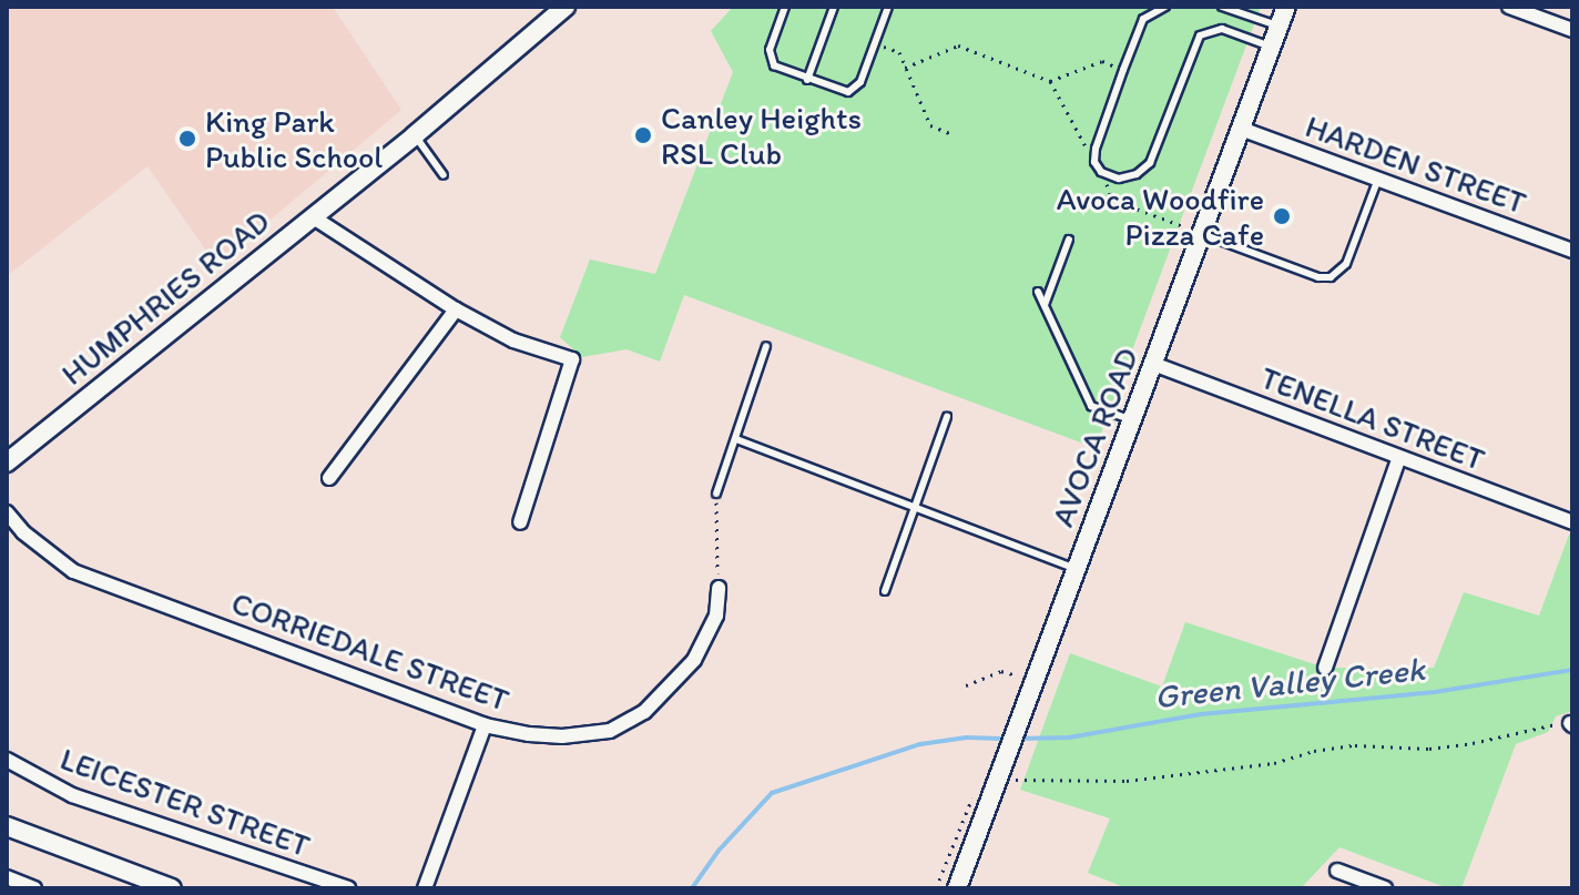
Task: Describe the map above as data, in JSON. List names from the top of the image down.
{
  "streets": {
    "main road": ["HUMPHRIES ROAD", "AVOCA ROAD"],
    "street": [
      "HARDEN STREET",
      "TENELLA STREET",
      "CORRIEDALE STREET",
      "LEICESTER STREET"
    ]
  },
  "crossings": [
    ["HARDEN STREET", "AVOCA ROAD"],
    ["TENELLA STREET", "AVOCA ROAD"]
  ],
  "water": ["Green Valley Creek"],
  "places": ["Canley Heights RSL Club", "King Park Public School", "Avoca Woodfire Pizza Cafe"]
}
